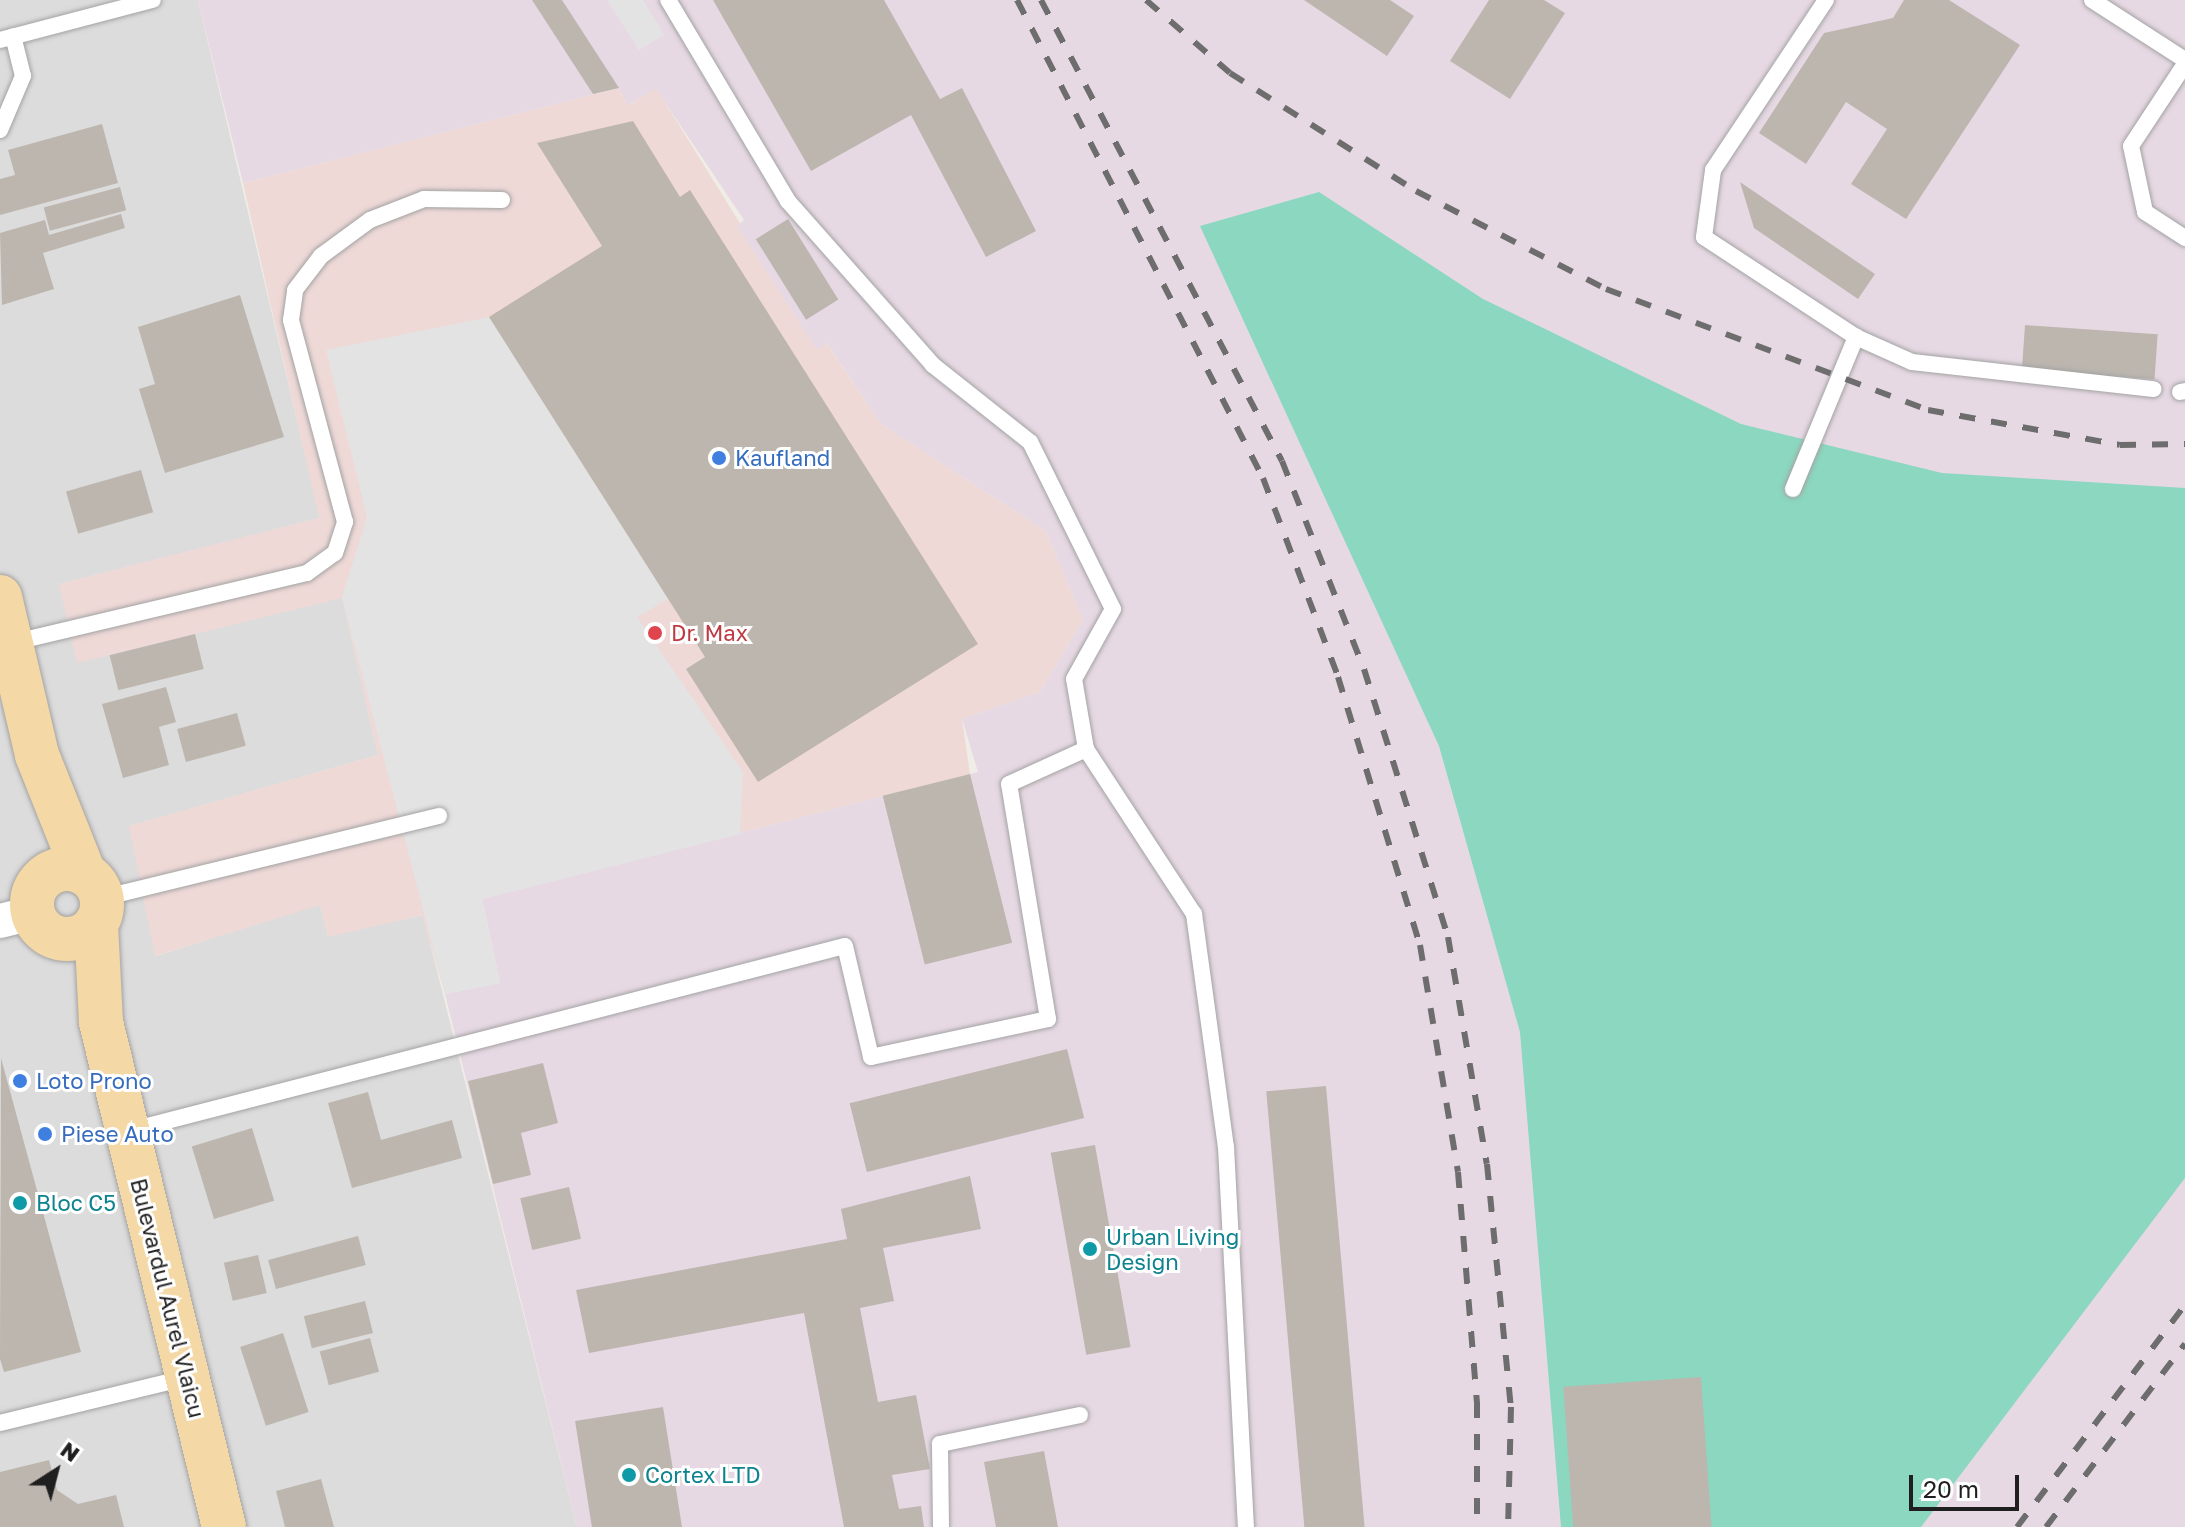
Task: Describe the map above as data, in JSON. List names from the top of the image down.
{
  "streets": {
    "main road": ["Bulevardul Aurel Vlaicu"]
  },
  "places": [
    "Kaufland",
    "Dr. Max",
    "Loto Prono",
    "Piese Auto",
    "Bloc C5",
    "Urban Living Design",
    "Cortex LTD"
  ],
  "scale_bar": "20 m",
  "north": "top right"
}
